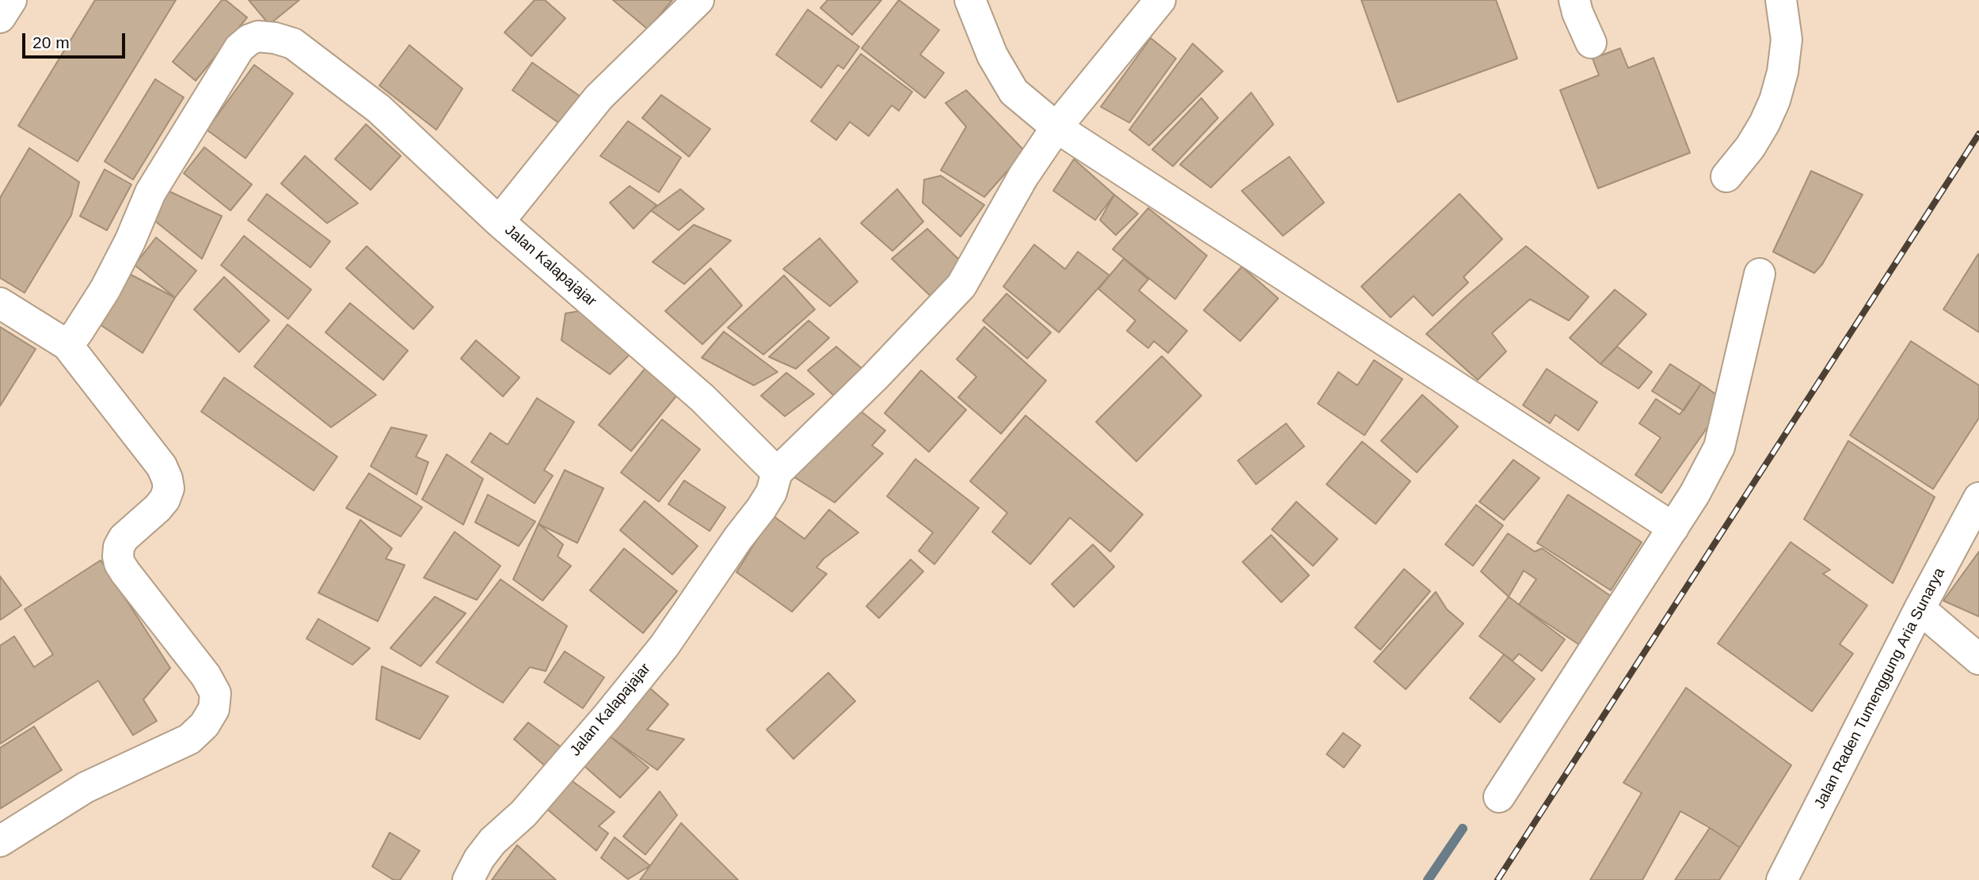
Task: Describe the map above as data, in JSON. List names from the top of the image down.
{
  "streets": {
    "main road": ["Jalan Kalapajajar", "Jalan Raden Tumenggung Aria Sunarya"]
  },
  "scale_bar": "20 m"
}
